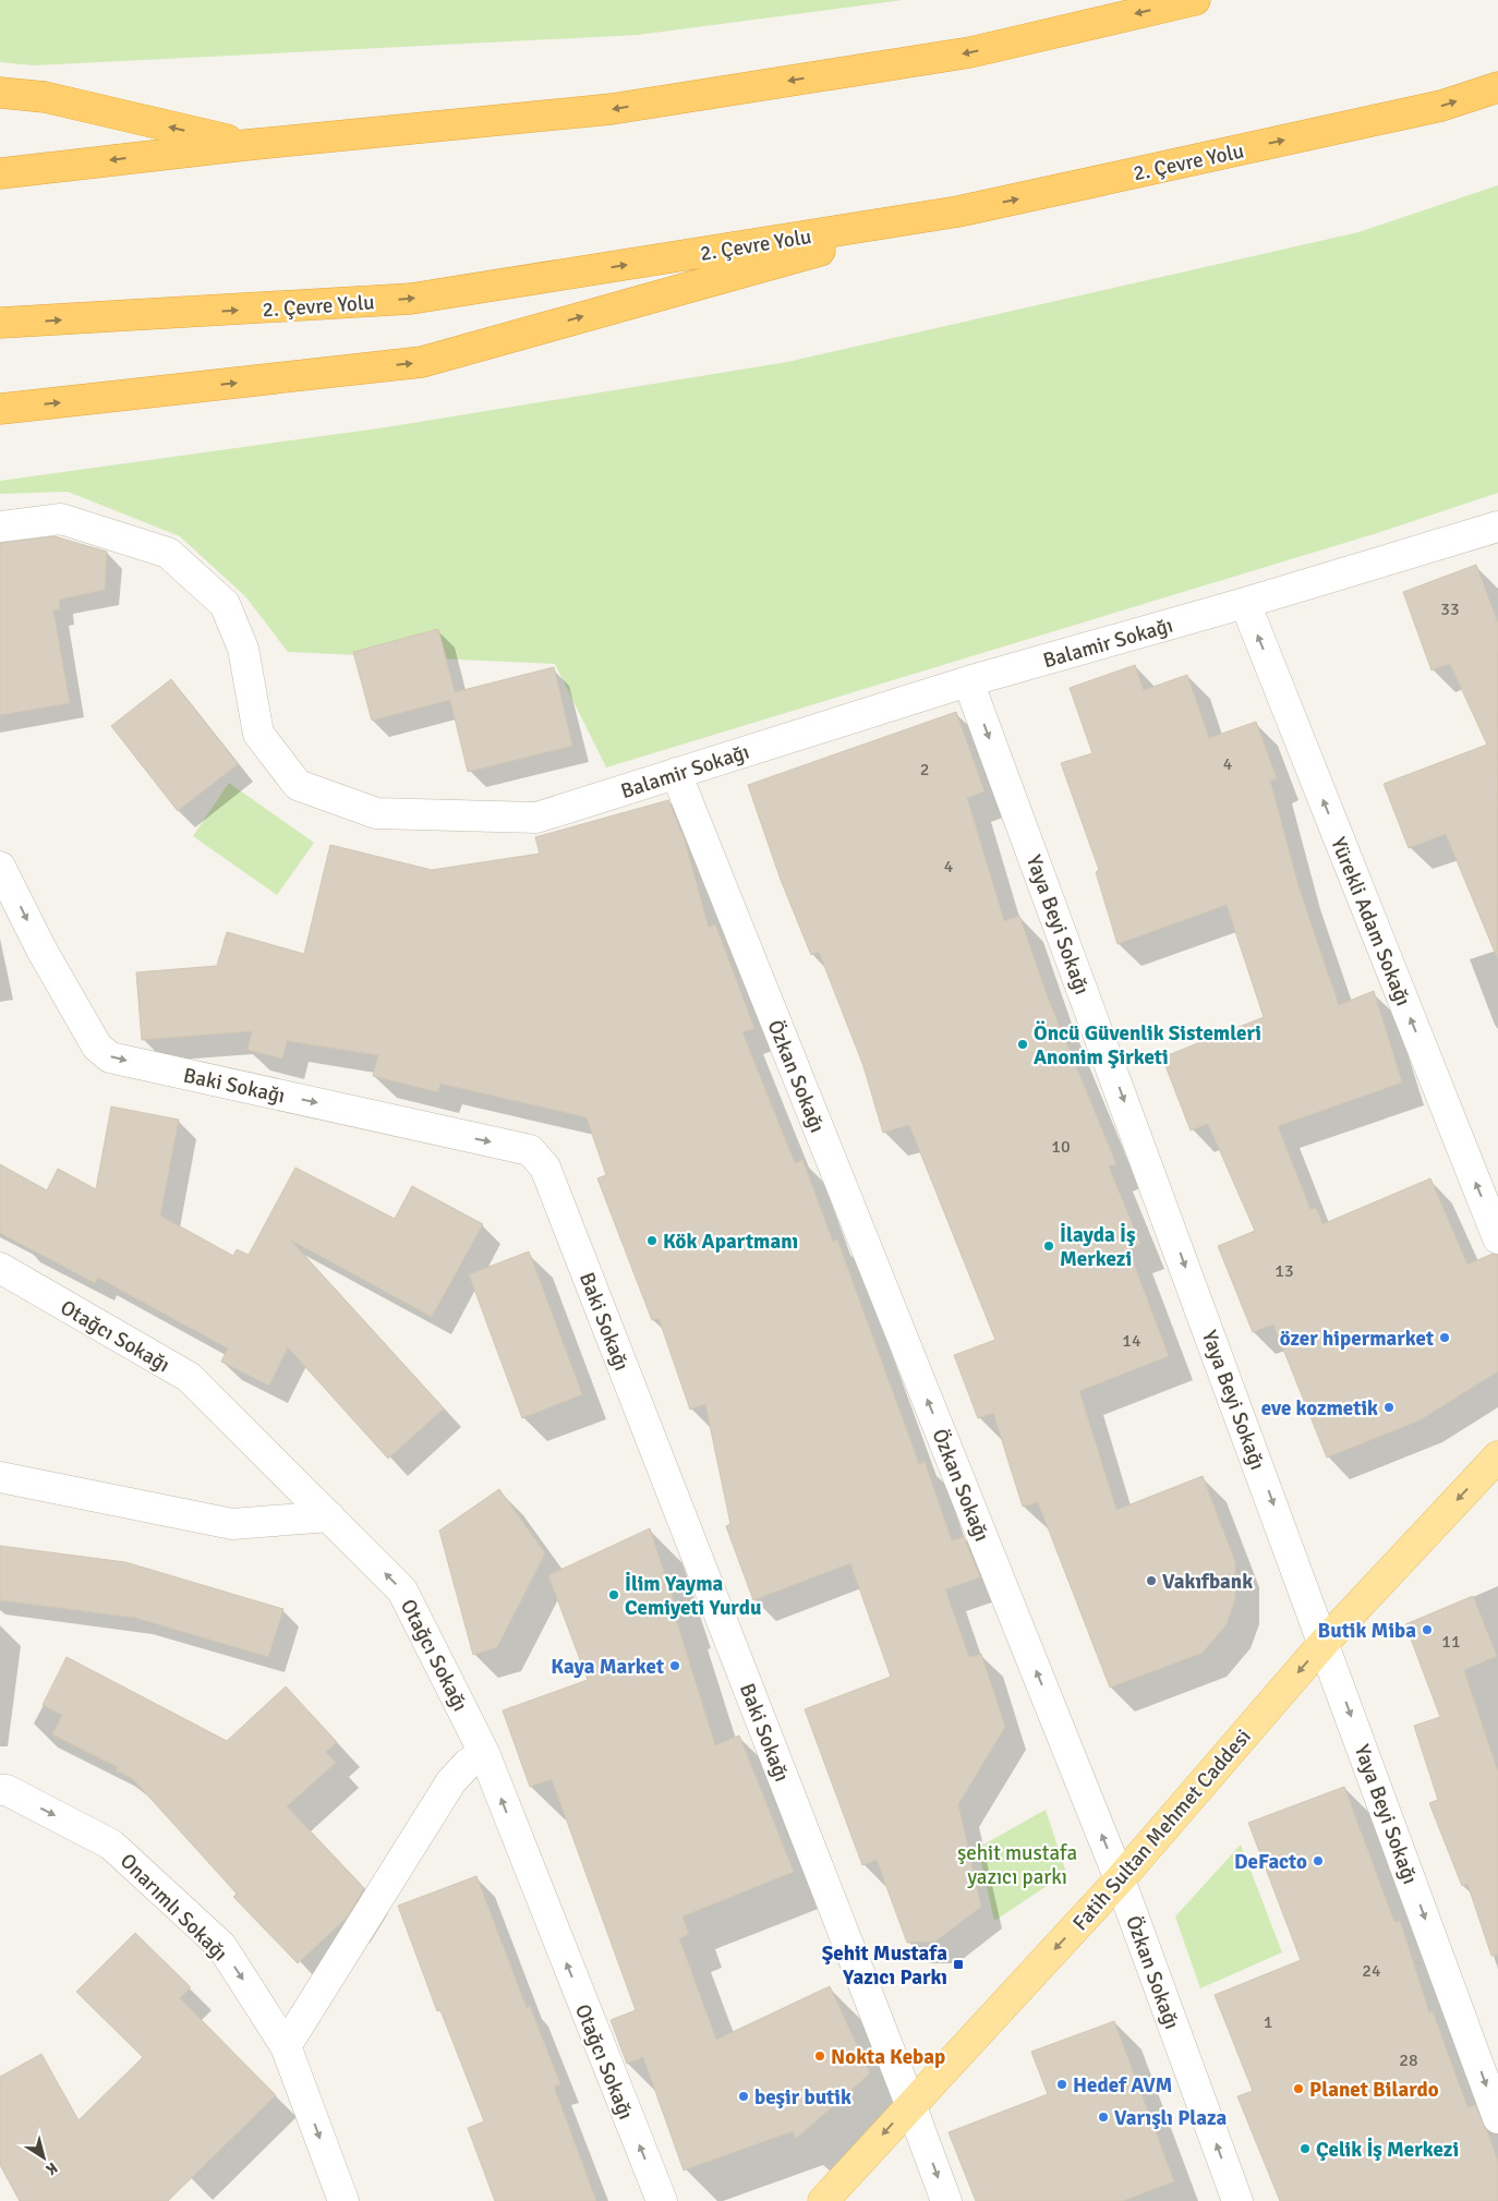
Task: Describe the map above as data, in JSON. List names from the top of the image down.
{
  "streets": {
    "highway": ["2. Çevre Yolu"],
    "main road": ["Fatih Sultan Mehmet Caddesi"],
    "street": [
      "Balamir Sokağı",
      "Yürekli Adam Sokağı",
      "Yaya Beyi Sokağı",
      "Özkan Sokağı",
      "Baki Sokağı",
      "Otağcı Sokağı",
      "Onarımlı Sokağı"
    ]
  },
  "crossings": [
    ["Balamir Sokağı", "Yürekli Adam Sokağı"],
    ["Balamir Sokağı", "Yaya Beyi Sokağı"],
    ["Balamir Sokağı", "Özkan Sokağı"],
    ["Yaya Beyi Sokağı", "Fatih Sultan Mehmet Caddesi"],
    ["Özkan Sokağı", "Fatih Sultan Mehmet Caddesi"],
    ["Baki Sokağı", "Fatih Sultan Mehmet Caddesi"]
  ],
  "one_way": [
    "Yürekli Adam Sokağı",
    "Yaya Beyi Sokağı",
    "Özkan Sokağı",
    "Baki Sokağı",
    "Otağcı Sokağı",
    "Fatih Sultan Mehmet Caddesi",
    "Onarımlı Sokağı"
  ],
  "parks": ["şehit mustafa yazıcı parkı"],
  "places": {
    "other": [
      "Öncü Güvenlik Sistemleri Anonim Şirketi",
      "Kök Apartmanı",
      "İlayda İş Merkezi",
      "özer hipermarket",
      "eve kozmetik",
      "Vakıfbank",
      "İlim Yayma Cemiyeti Yurdu",
      "Butik Miba",
      "Kaya Market",
      "DeFacto",
      "Nokta Kebap",
      "Hedef AVM",
      "Planet Bilardo",
      "beşir butik",
      "Varışlı Plaza",
      "Çelik İş Merkezi"
    ],
    "transit": ["Şehit Mustafa Yazıcı Parkı"]
  },
  "house_numbers": [
    "33",
    "4",
    "2",
    "4",
    "10",
    "13",
    "14",
    "11",
    "24",
    "1",
    "28"
  ],
  "north": "bottom right"
}
